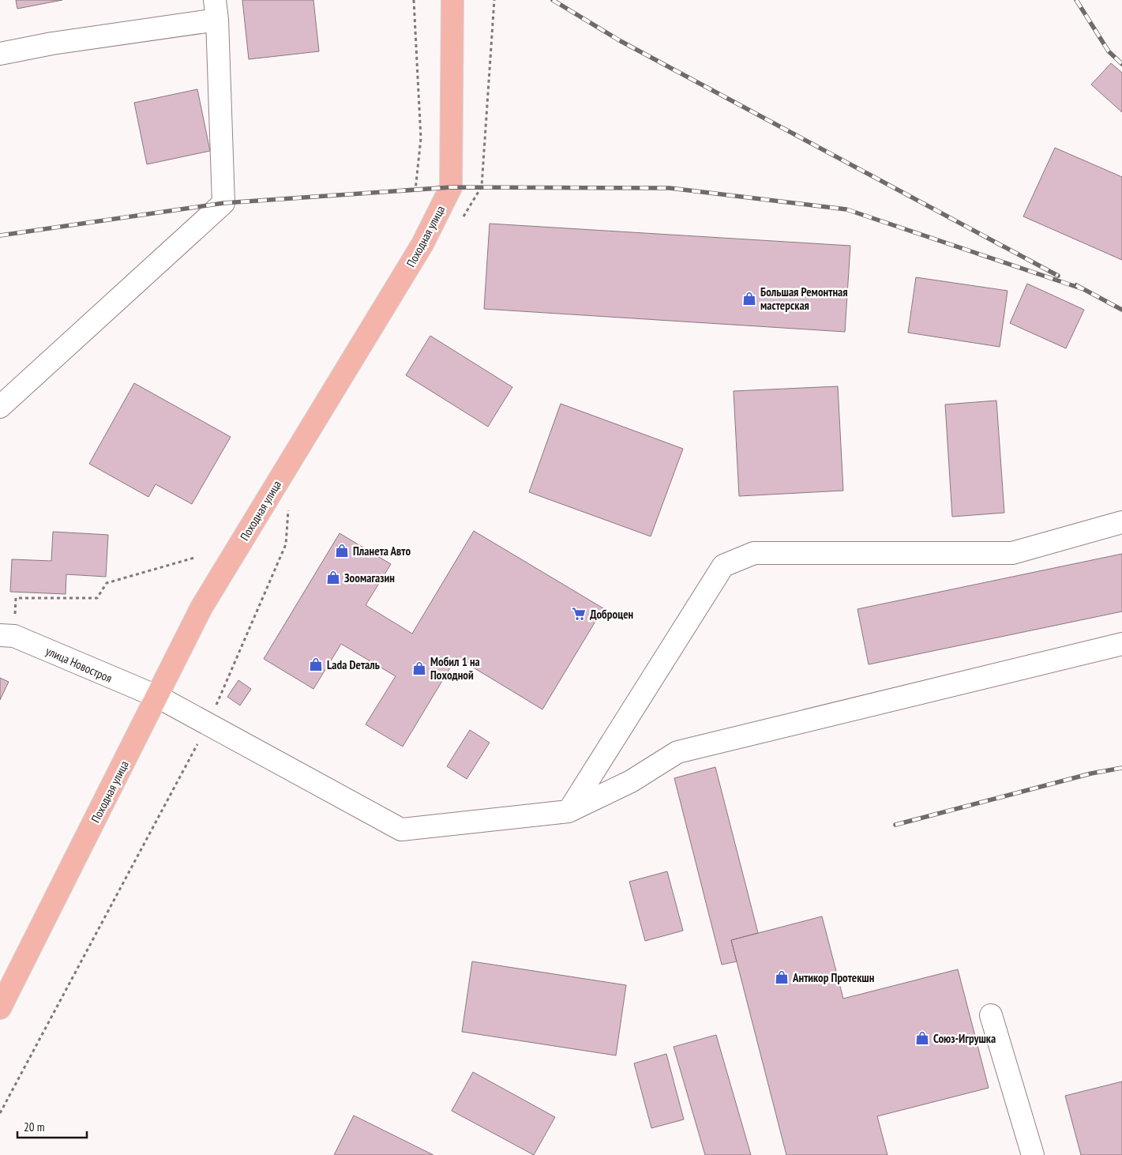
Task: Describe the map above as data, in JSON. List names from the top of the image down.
{
  "streets": {
    "main road": ["Походная улица"],
    "street": ["улица Новостроя"]
  },
  "crossings": [
    ["Походная улица", "улица Новостроя"]
  ],
  "places": {
    "shop": [
      "Большая Ремонтная мастерская",
      "Планета Авто",
      "Зоомагазин",
      "Lada Dеталь",
      "Мобил 1 на Походной",
      "Антикор Протекшн",
      "Союз-Игрушка"
    ],
    "supermarket": ["Доброцен"]
  },
  "scale_bar": "20 m"
}
